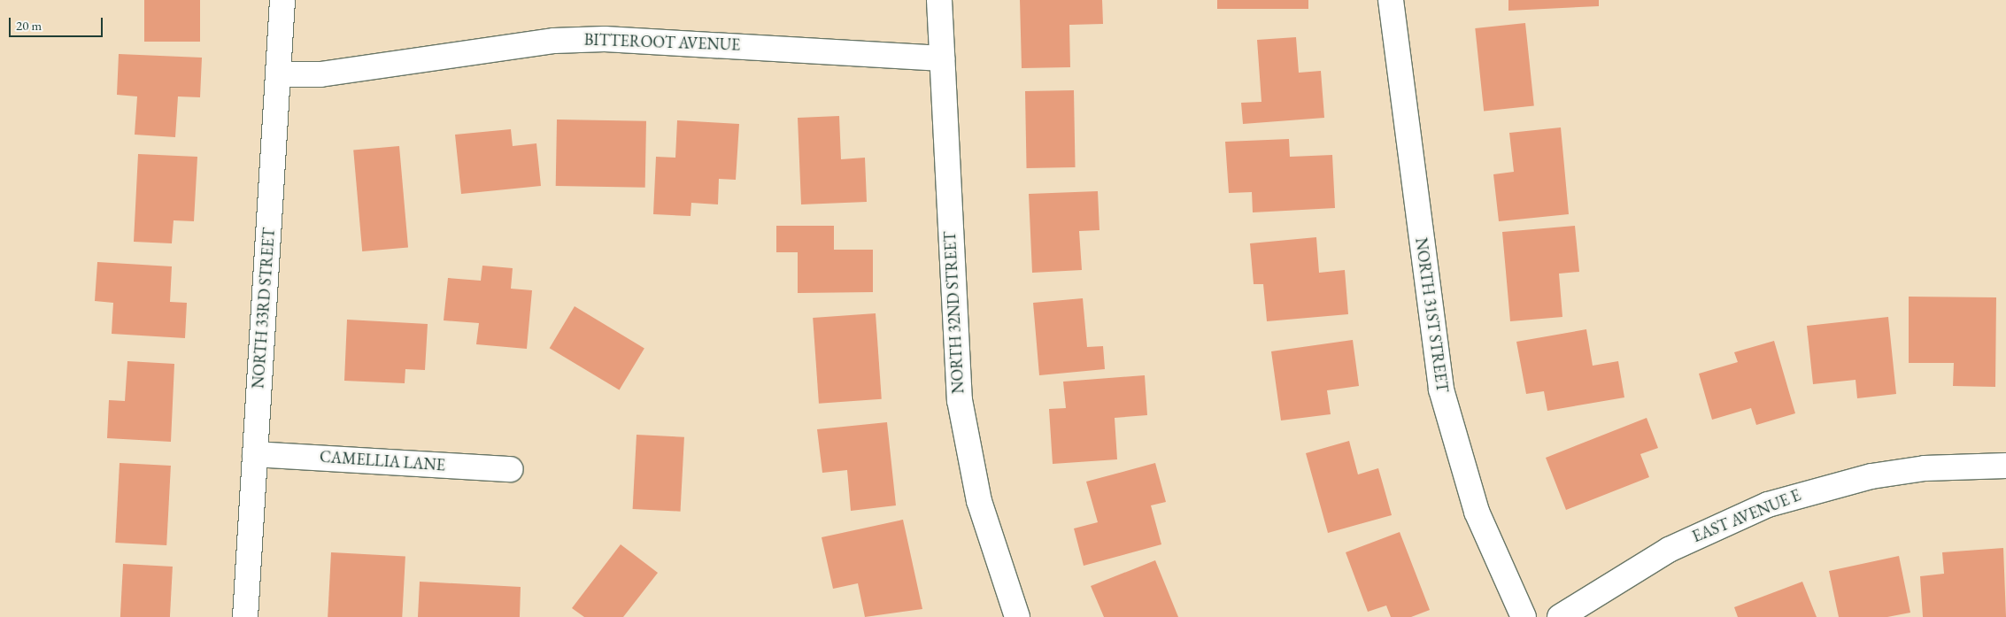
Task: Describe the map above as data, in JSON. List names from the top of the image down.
{
  "streets": {
    "street": [
      "BITTEROOT AVENUE",
      "NORTH 33RD STREET",
      "NORTH 32ND STREET",
      "NORTH 31ST STREET",
      "CAMELLIA LANE",
      "EAST AVENUE E"
    ]
  },
  "crossings": [
    ["BITTEROOT AVENUE", "NORTH 33RD STREET"],
    ["BITTEROOT AVENUE", "NORTH 32ND STREET"],
    ["NORTH 33RD STREET", "CAMELLIA LANE"]
  ],
  "scale_bar": "20 m"
}
